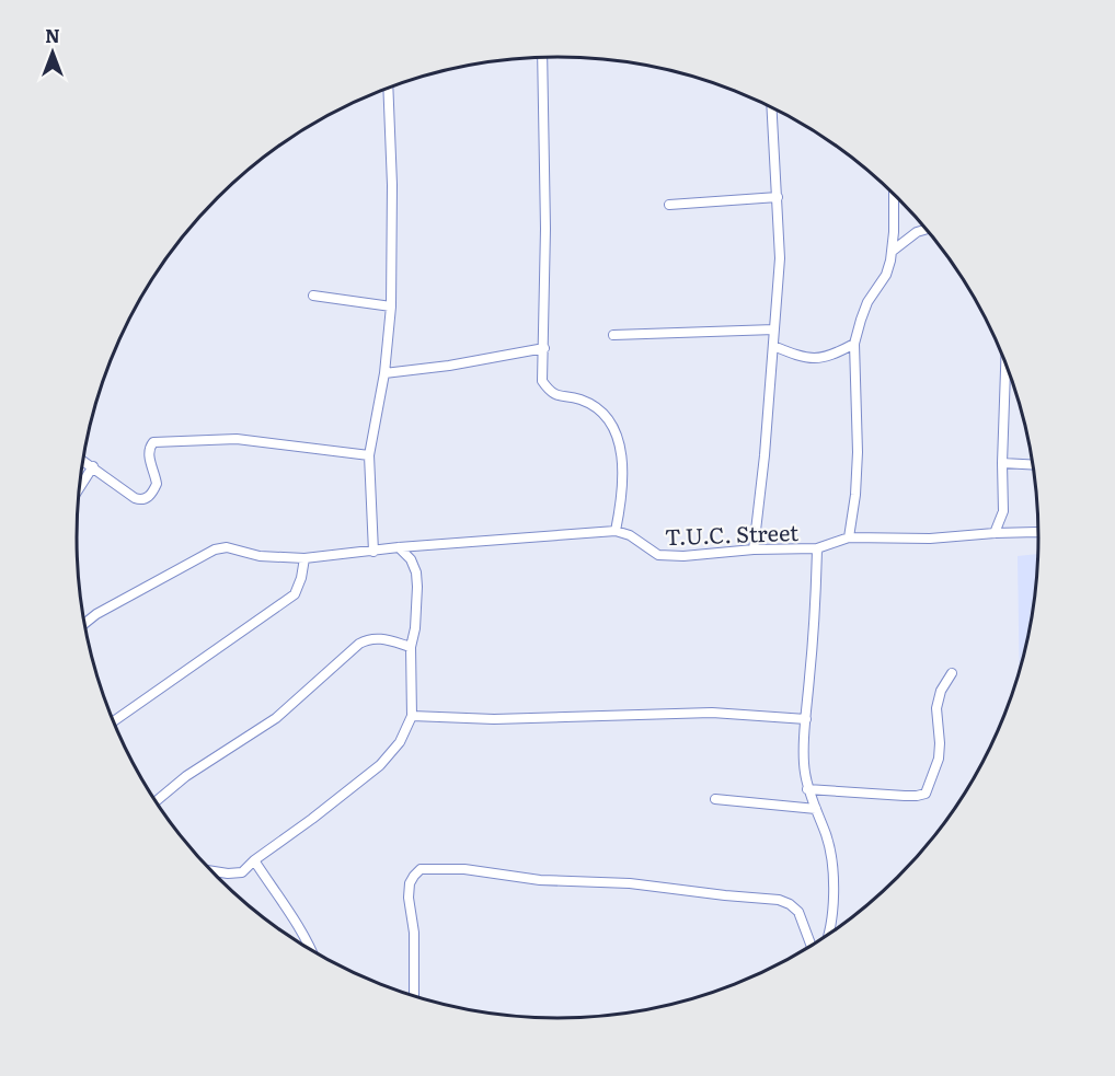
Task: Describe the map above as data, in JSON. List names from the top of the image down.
{
  "streets": {
    "street": ["T.U.C. Street"]
  },
  "north": "top"
}
